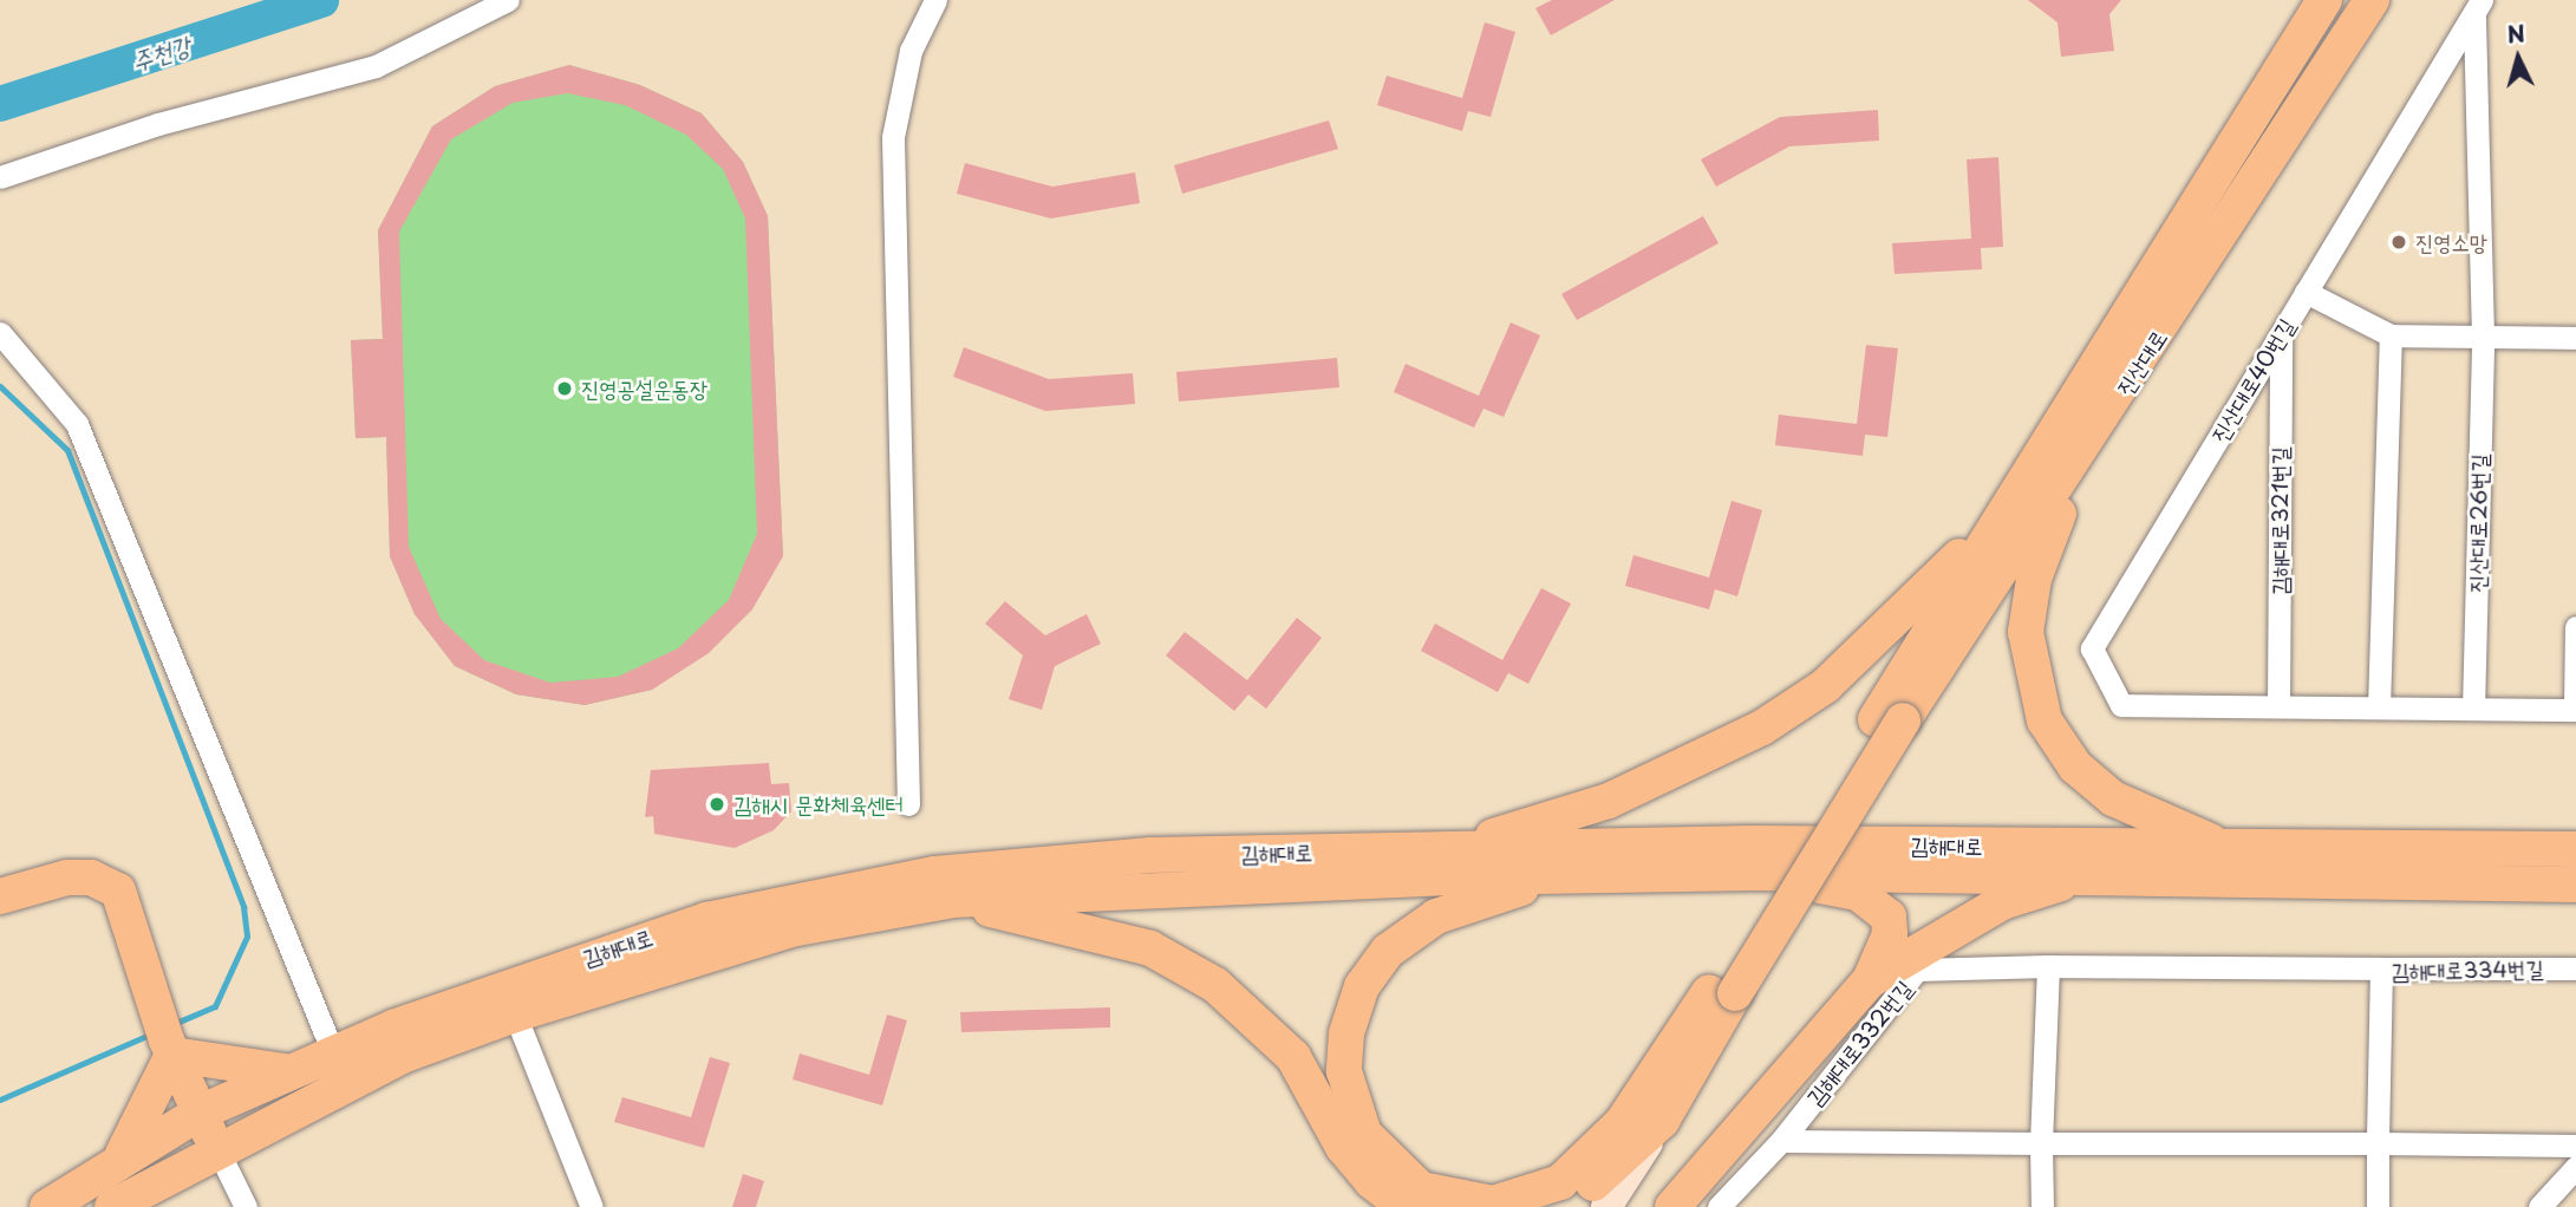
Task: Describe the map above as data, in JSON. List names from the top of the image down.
{
  "streets": {
    "main road": ["진산대로", "김해대로"],
    "street": [
      "진산대로40번길",
      "김해대로321번길",
      "진산대로26번길",
      "김해대로334번길",
      "김해대로332번길"
    ]
  },
  "crossings": [
    ["진산대로40번길", "김해대로321번길"],
    ["진산대로40번길", "진산대로26번길"],
    ["김해대로334번길", "김해대로332번길"]
  ],
  "water": ["주천강"],
  "places": ["진영소망", "진영공설운동장", "김해시 문화체육센터"],
  "north": "top"
}
